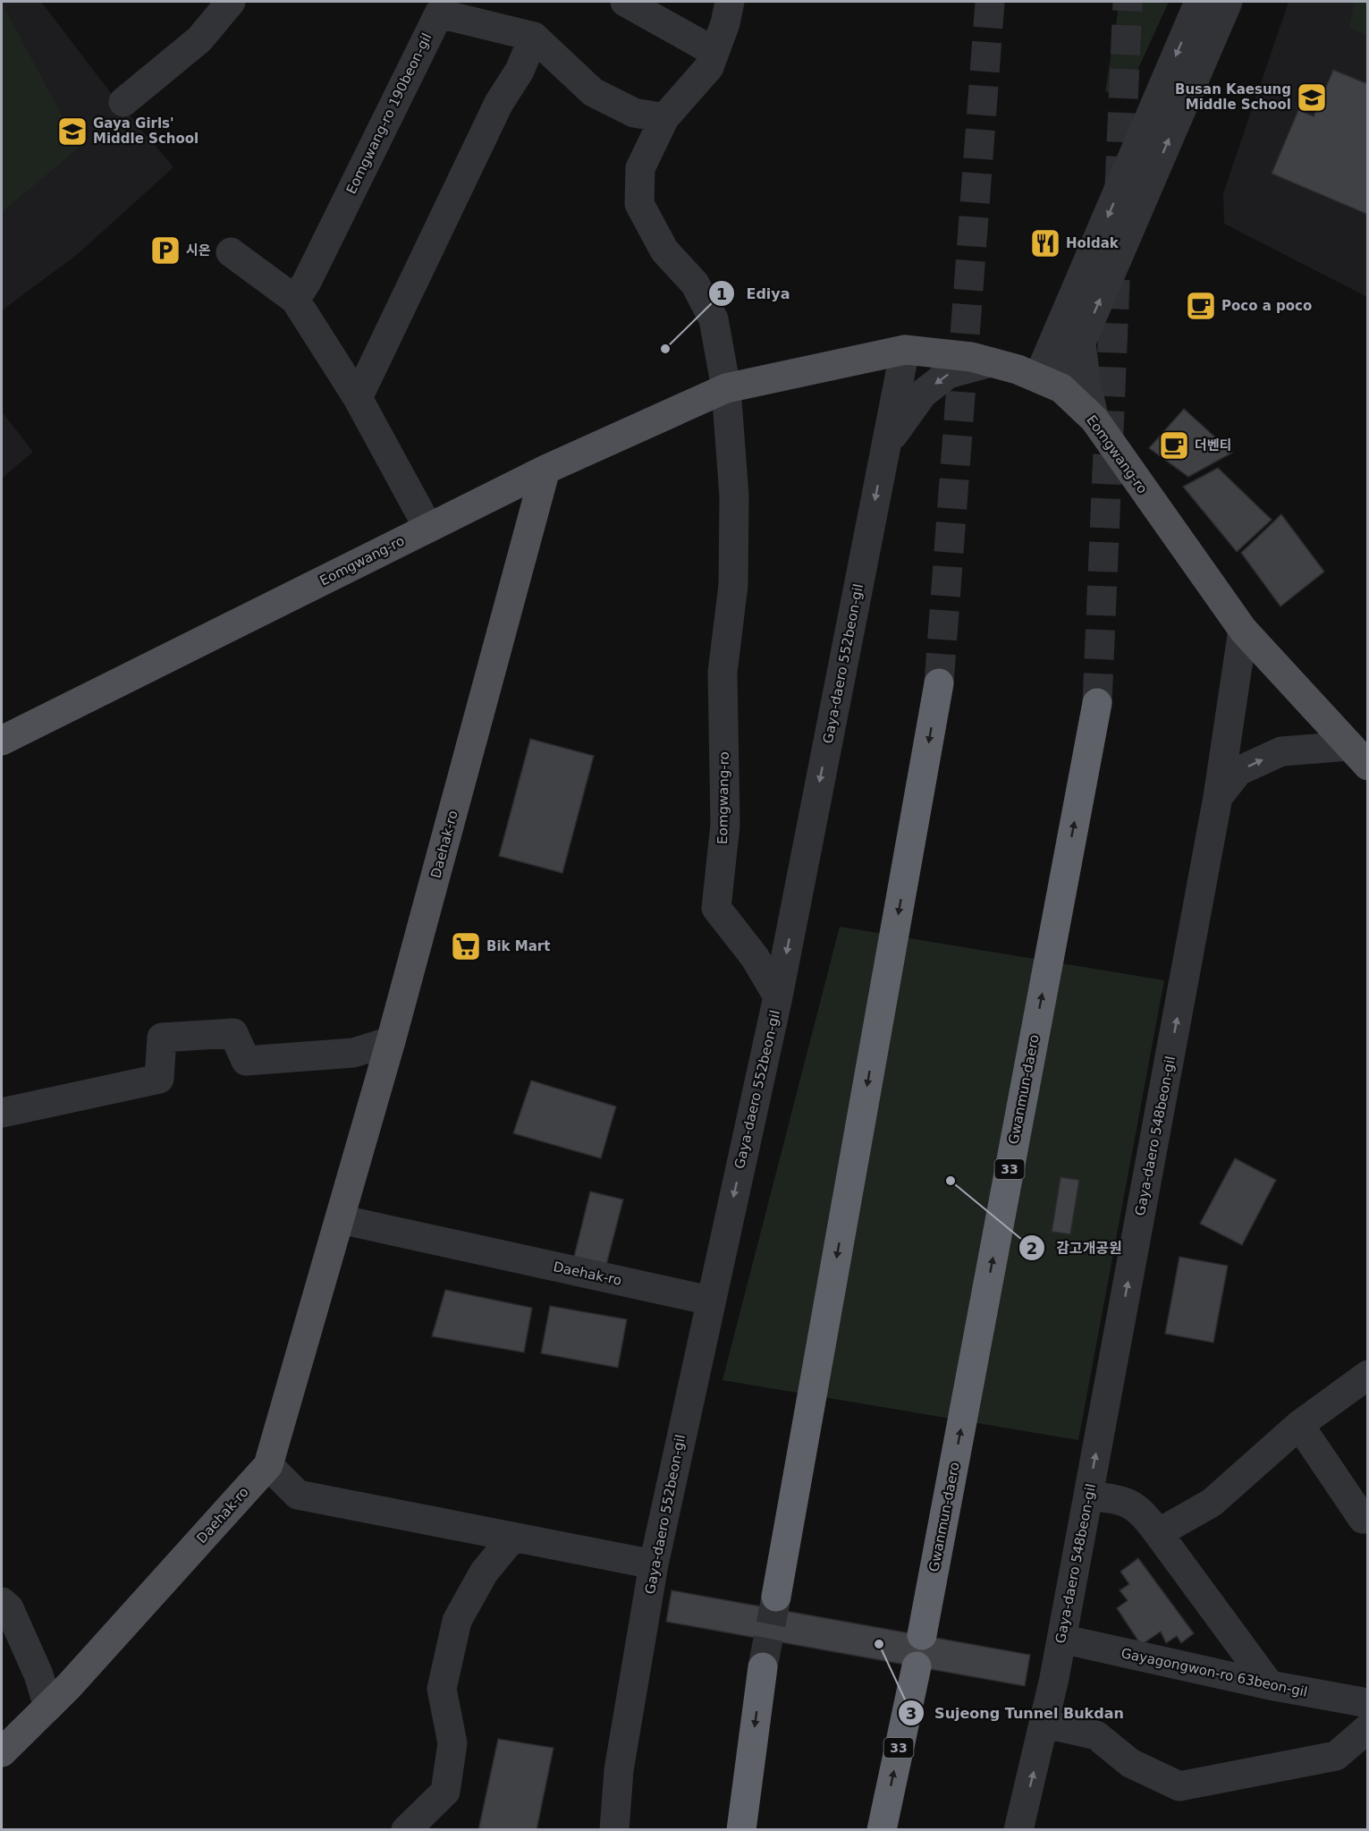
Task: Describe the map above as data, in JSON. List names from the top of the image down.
{
  "streets": {
    "highway": ["Gwanmun-daero", "33"],
    "main road": ["Eomgwang-ro", "Daehak-ro"],
    "street": [
      "Eomgwang-ro 190beon-gil",
      "Gaya-daero 552beon-gil",
      "Gaya-daero 548beon-gil",
      "Gayagongwon-ro 63beon-gil"
    ]
  },
  "crossings": [
    ["Eomgwang-ro", "Gaya-daero 552beon-gil"],
    ["Eomgwang-ro", "Daehak-ro"],
    ["Eomgwang-ro", "Gaya-daero 548beon-gil"],
    ["Gaya-daero 552beon-gil", "Daehak-ro"],
    ["Gaya-daero 548beon-gil", "Gayagongwon-ro 63beon-gil"]
  ],
  "one_way": ["Gaya-daero 552beon-gil", "Gaya-daero 548beon-gil"],
  "places": {
    "school or university": ["Busan Kaesung Middle School", "Gaya Girls' Middle School"],
    "restaurant": ["Holdak"],
    "parking": ["시온"],
    "cafe": ["Poco a poco", "더벤티"],
    "other": ["Ediya", "감고개공원", "Sujeong Tunnel Bukdan"],
    "supermarket": ["Bik Mart"]
  }
}
